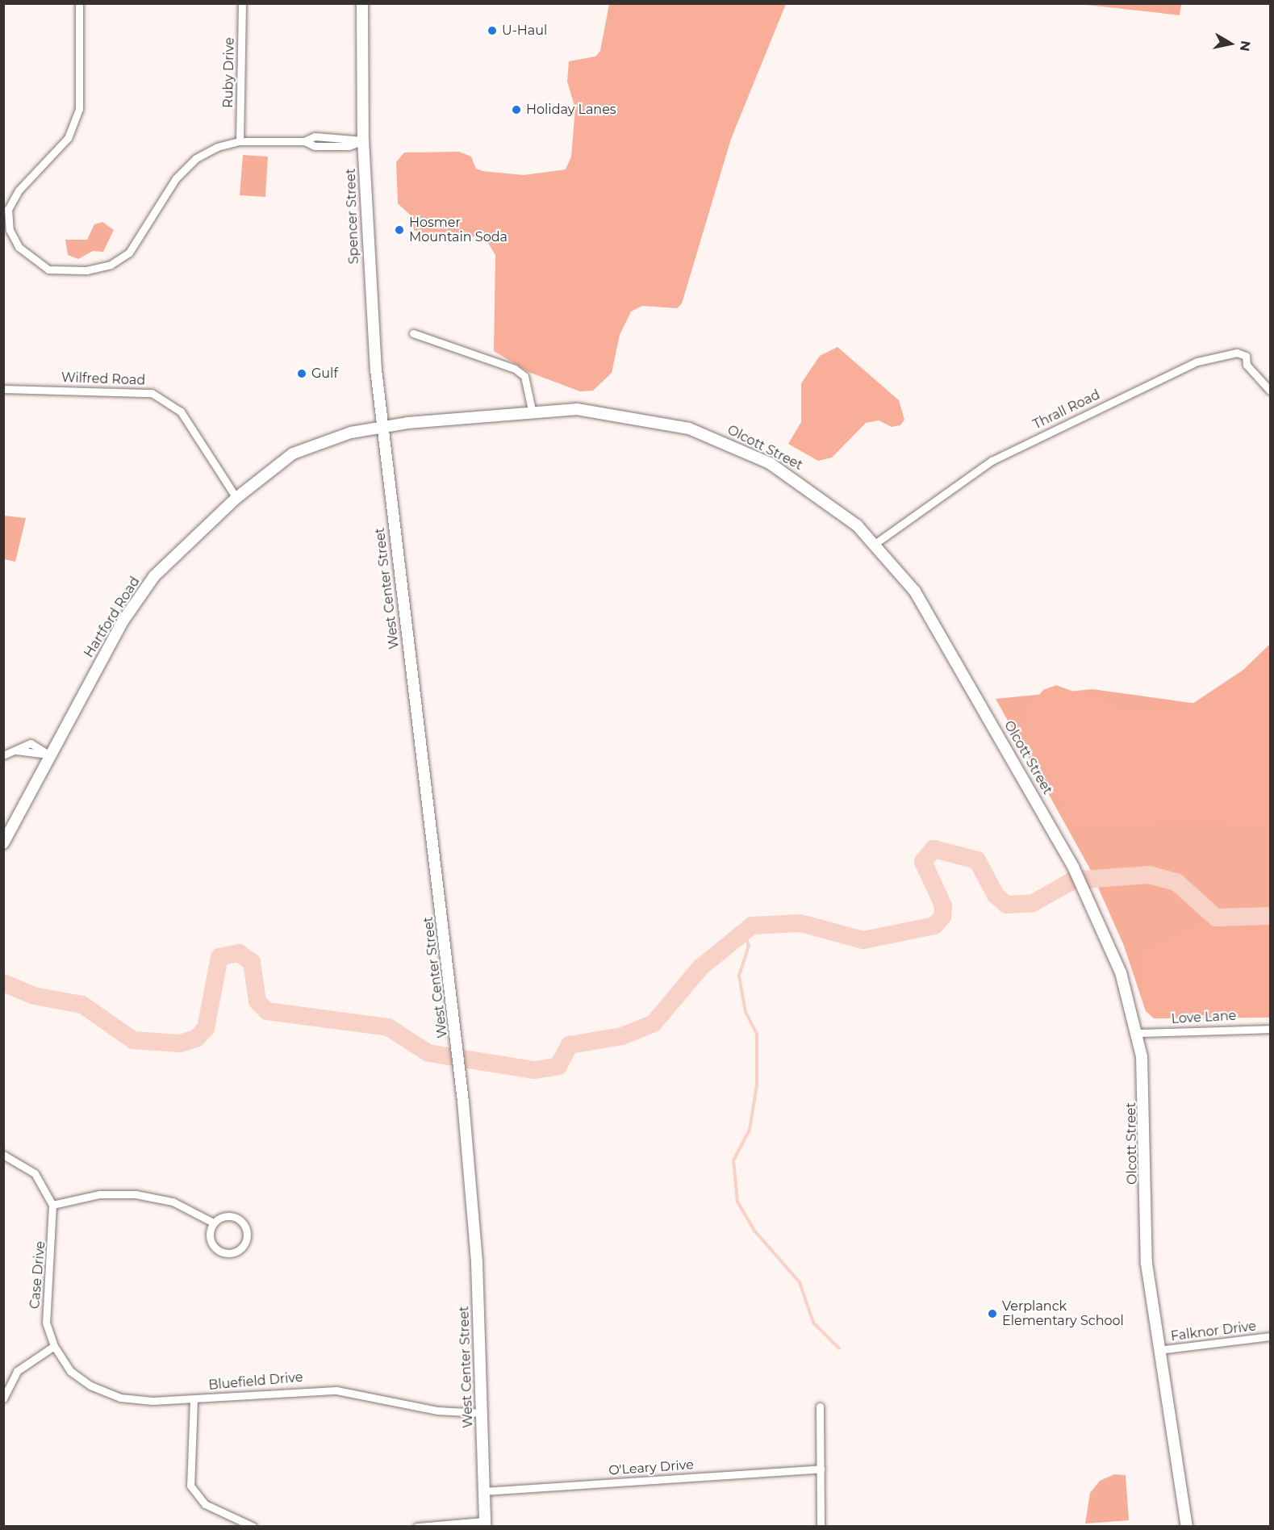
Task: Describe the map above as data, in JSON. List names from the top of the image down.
{
  "streets": {
    "main road": [
      "Spencer Street",
      "Olcott Street",
      "West Center Street",
      "Hartford Road"
    ],
    "street": [
      "Ruby Drive",
      "Wilfred Road",
      "Thrall Road",
      "Love Lane",
      "Case Drive",
      "Falknor Drive",
      "Bluefield Drive",
      "O'Leary Drive"
    ]
  },
  "crossings": [
    ["Spencer Street", "Olcott Street"],
    ["Spencer Street", "West Center Street"],
    ["Spencer Street", "Hartford Road"],
    ["Wilfred Road", "Hartford Road"],
    ["Thrall Road", "Olcott Street"],
    ["Olcott Street", "West Center Street"],
    ["Olcott Street", "Hartford Road"],
    ["Olcott Street", "Love Lane"],
    ["Olcott Street", "Falknor Drive"],
    ["West Center Street", "Hartford Road"],
    ["West Center Street", "Bluefield Drive"],
    ["West Center Street", "O'Leary Drive"],
    ["Case Drive", "Bluefield Drive"]
  ],
  "places": [
    "U-Haul",
    "Holiday Lanes",
    "Hosmer Mountain Soda",
    "Gulf",
    "Verplanck Elementary School"
  ],
  "north": "right"
}
